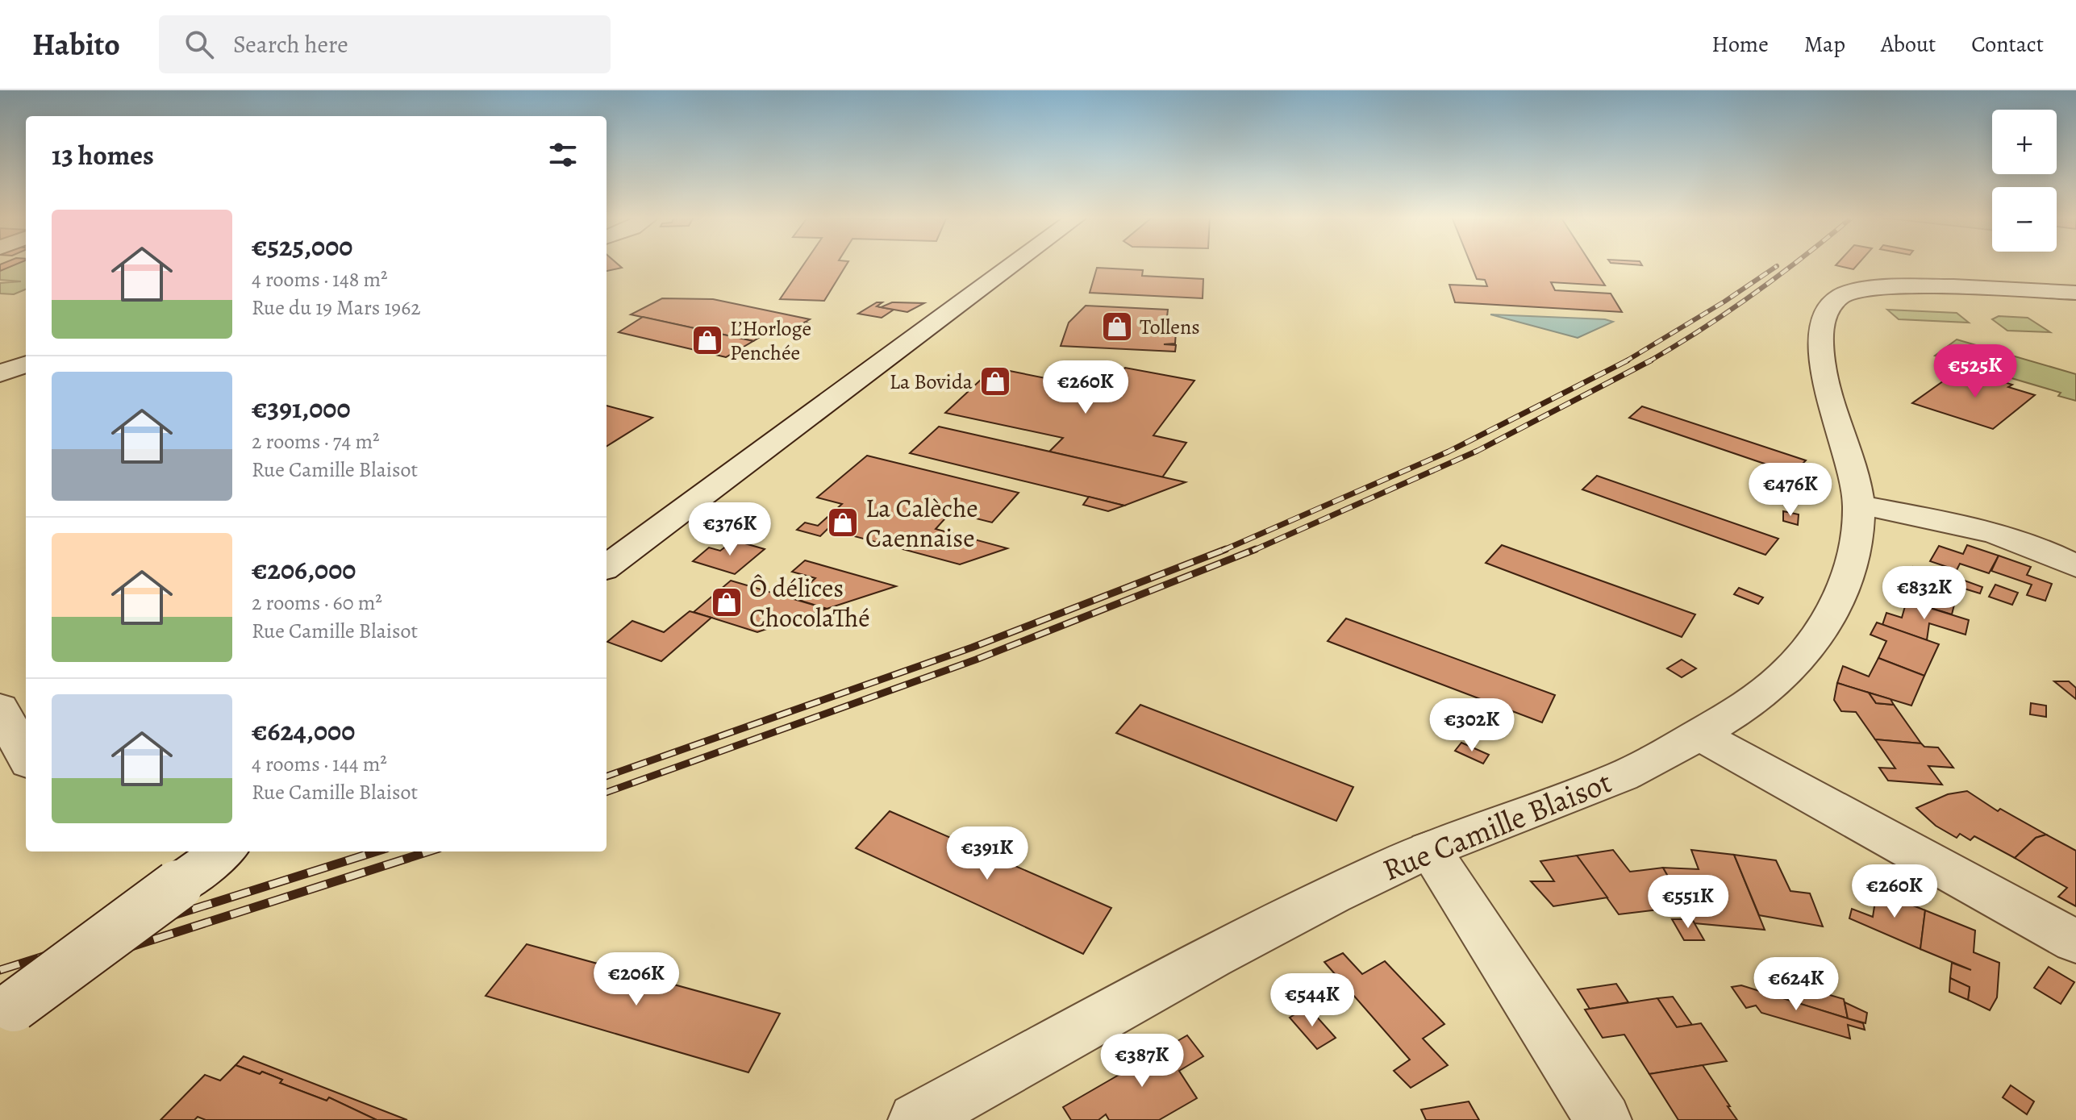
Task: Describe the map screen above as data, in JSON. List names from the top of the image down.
{
  "streets": {
    "street": ["Rue Camille Blaisot"]
  },
  "places": {
    "shop": [
      "Tollens",
      "L’Horloge Penchée",
      "La Bovida",
      "La Calèche Caennaise",
      "Ô délices ChocolaThé"
    ]
  },
  "page": {
    "header": "Habito",
    "search": "Search here",
    "nav": [
      "Home",
      "Map",
      "About",
      "Contact"
    ],
    "map_buttons": ["+", "−"],
    "heading": "13 homes",
    "list": [
      {
        "name": "€525,000",
        "note": "4 rooms · 148 m² · Rue du 19 Mars 1962"
      },
      {
        "name": "€391,000",
        "note": "2 rooms · 74 m² · Rue Camille Blaisot"
      },
      {
        "name": "€206,000",
        "note": "2 rooms · 60 m² · Rue Camille Blaisot"
      },
      {
        "name": "€624,000",
        "note": "4 rooms · 144 m² · Rue Camille Blaisot"
      }
    ],
    "price": [
      "€525K",
      "€260K",
      "€476K",
      "€376K",
      "€832K",
      "€302K",
      "€391K",
      "€260K",
      "€551K",
      "€206K",
      "€624K",
      "€544K",
      "€387K"
    ]
  }
}
